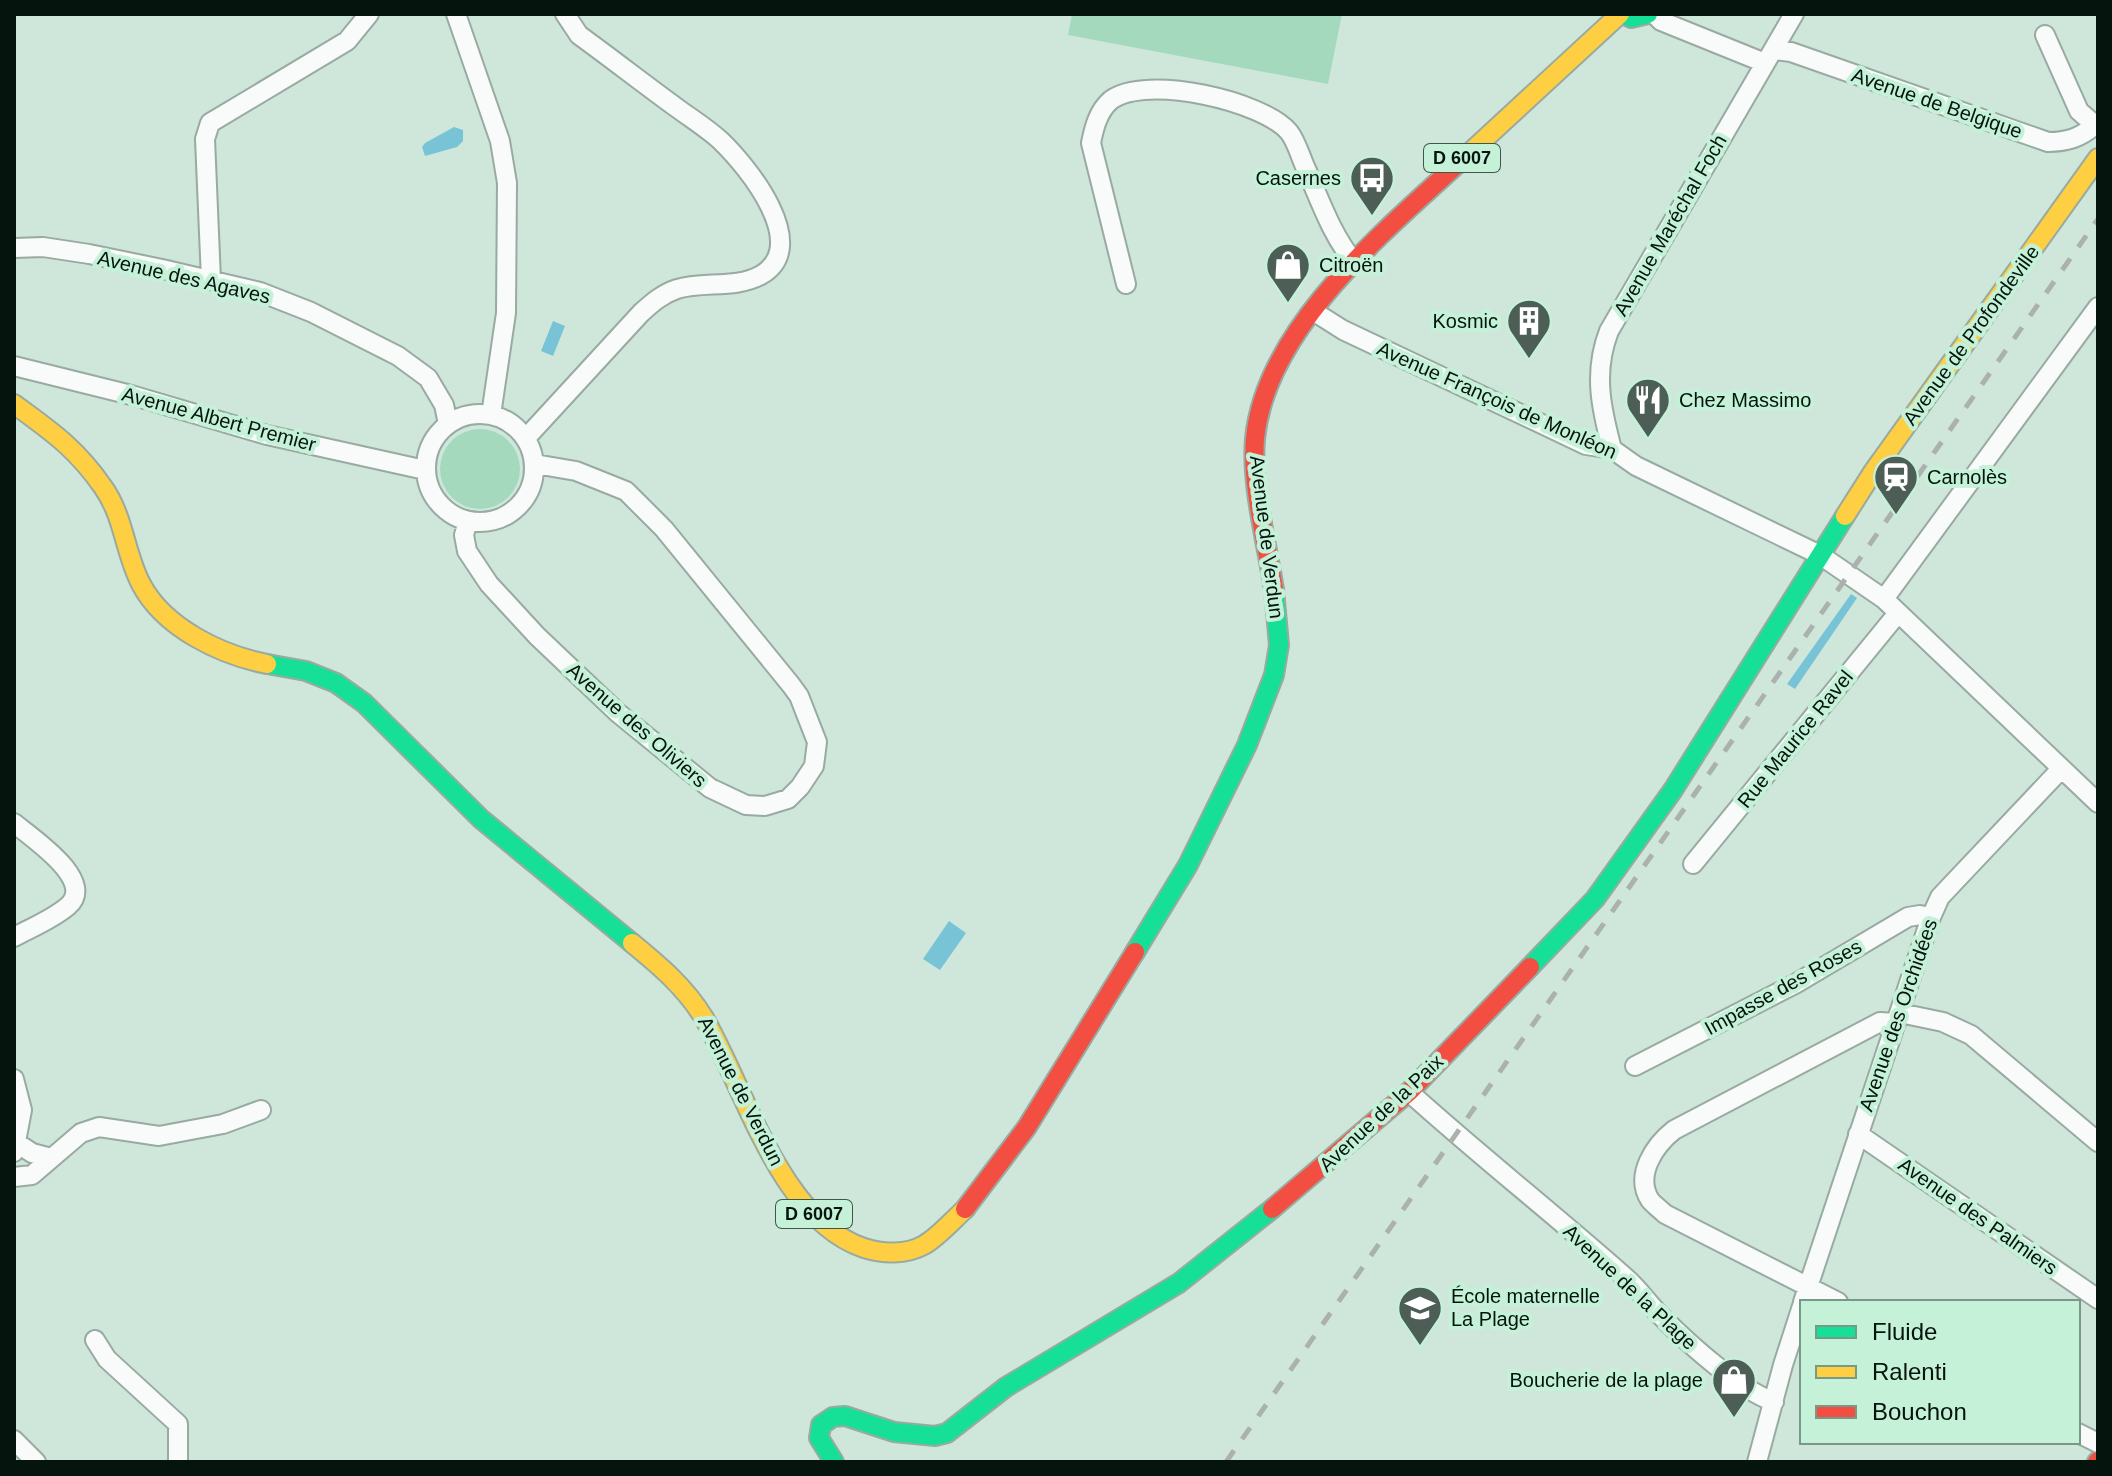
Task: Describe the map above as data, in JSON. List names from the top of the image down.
{
  "streets": {
    "main road": [
      "D 6007",
      "Avenue de Profondeville",
      "Avenue de Verdun",
      "Avenue de la Paix"
    ],
    "street": [
      "Avenue de Belgique",
      "Avenue Maréchal Foch",
      "Avenue des Agaves",
      "Avenue François de Monléon",
      "Avenue Albert Premier",
      "Avenue des Oliviers",
      "Rue Maurice Ravel",
      "Impasse des Roses",
      "Avenue des Orchidées",
      "Avenue des Palmiers",
      "Avenue de la Plage"
    ]
  },
  "crossings": [
    ["Avenue de Belgique", "Avenue Maréchal Foch"],
    ["D 6007", "Avenue François de Monléon"],
    ["D 6007", "Avenue de Verdun"],
    ["Avenue Maréchal Foch", "Avenue François de Monléon"],
    ["Avenue des Agaves", "Avenue Albert Premier"],
    ["Avenue des Agaves", "Avenue des Oliviers"],
    ["Avenue de Profondeville", "Avenue François de Monléon"],
    ["Avenue de Profondeville", "Avenue de la Paix"],
    ["Avenue François de Monléon", "Avenue de Verdun"],
    ["Avenue François de Monléon", "Rue Maurice Ravel"],
    ["Avenue François de Monléon", "Avenue des Orchidées"],
    ["Avenue François de Monléon", "Avenue de la Paix"],
    ["Avenue Albert Premier", "Avenue des Oliviers"],
    ["Impasse des Roses", "Avenue des Orchidées"],
    ["Avenue des Orchidées", "Avenue des Palmiers"],
    ["Avenue des Orchidées", "Avenue de la Plage"],
    ["Avenue de la Paix", "Avenue de la Plage"]
  ],
  "places": {
    "bus stop": ["Casernes"],
    "shop": ["Citroën", "Boucherie de la plage"],
    "building": ["Kosmic"],
    "restaurant": ["Chez Massimo"],
    "station": ["Carnolès"],
    "school or university": ["École maternelle La Plage"]
  },
  "legend": ["Fluide", "Ralenti", "Bouchon"]
}
